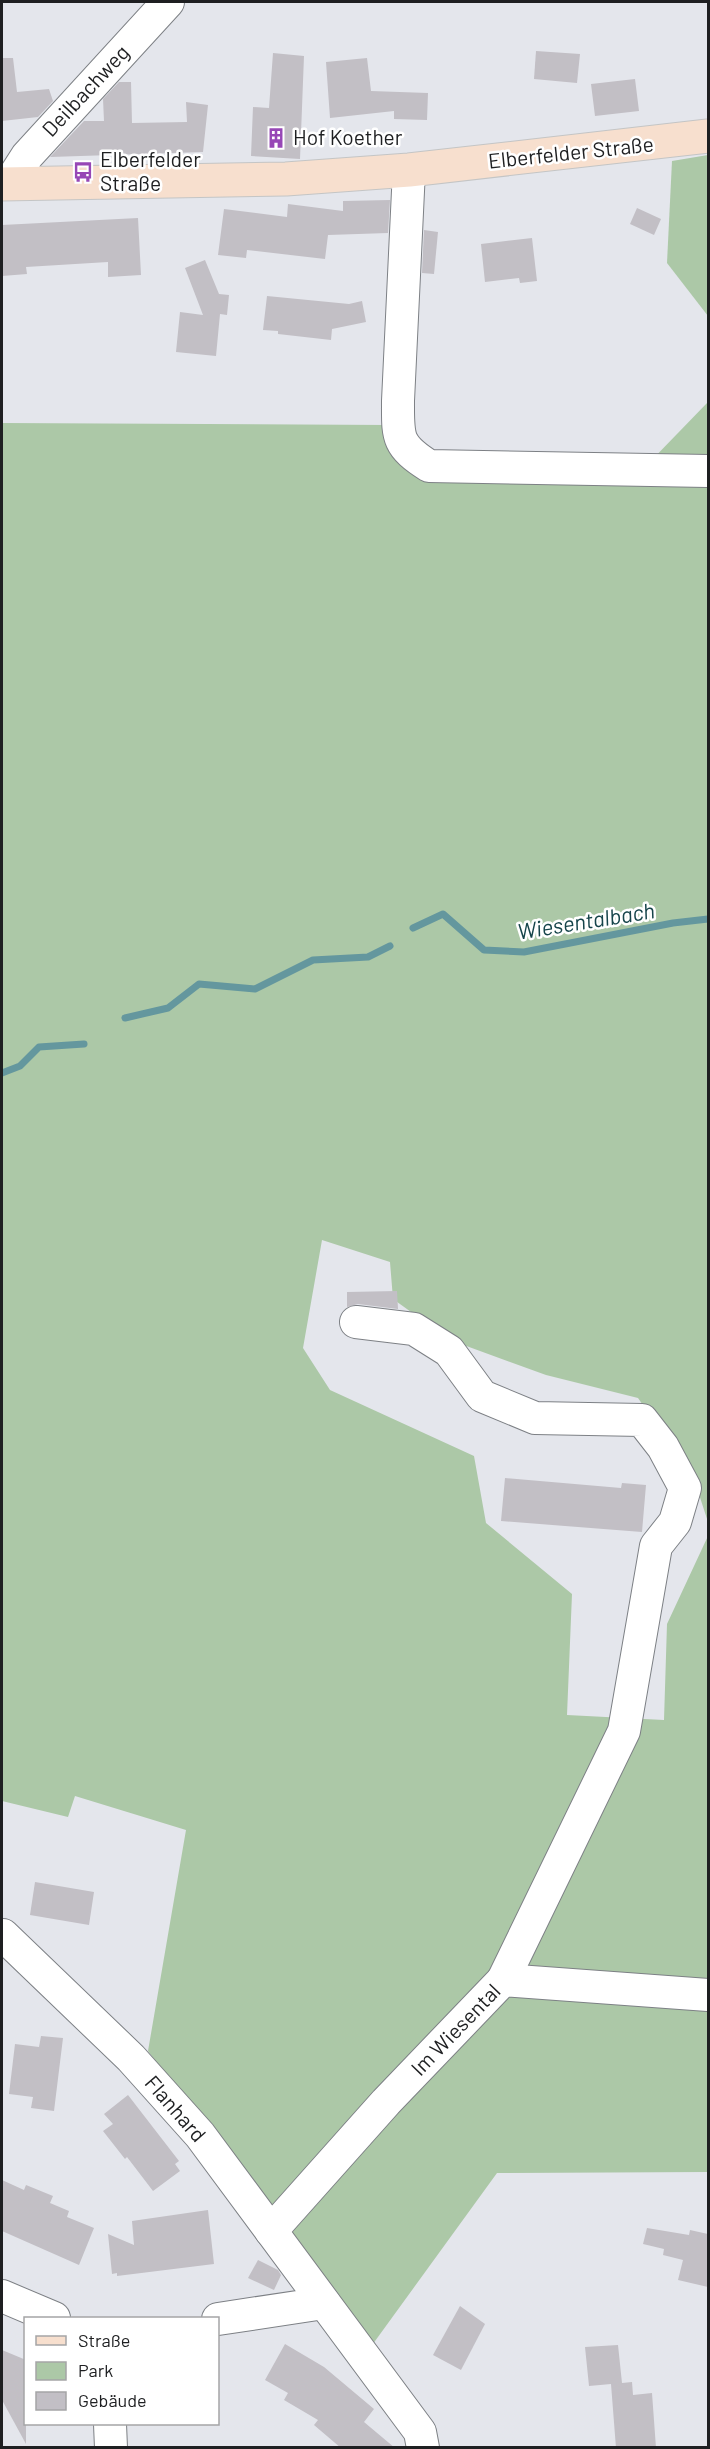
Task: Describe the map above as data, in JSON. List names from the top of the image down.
{
  "streets": {
    "main road": ["Elberfelder Straße"],
    "street": ["Deilbachweg", "Im Wiesental", "Flanhard"]
  },
  "crossings": [
    ["Deilbachweg", "Elberfelder Straße"],
    ["Im Wiesental", "Flanhard"]
  ],
  "water": ["Wiesentalbach"],
  "places": {
    "building": ["Hof Koether"],
    "bus stop": ["Elberfelder Straße"]
  },
  "legend": ["Straße", "Park", "Gebäude"]
}
